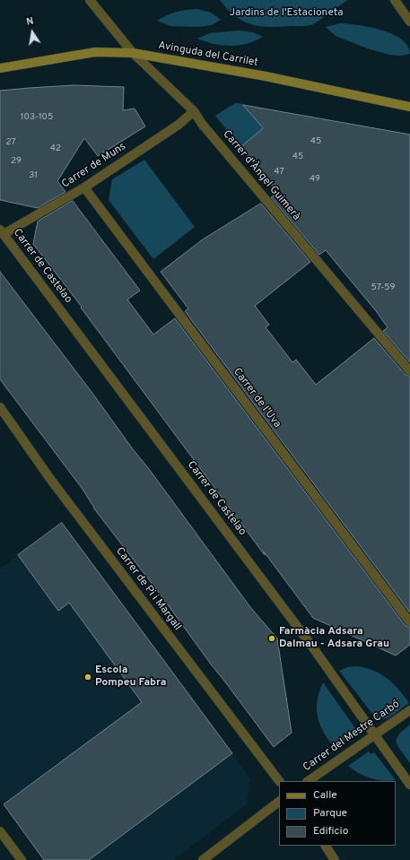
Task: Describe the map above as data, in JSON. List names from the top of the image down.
{
  "streets": {
    "street": [
      "Avinguda del Carrilet",
      "Carrer de Muns",
      "Carrer d'Àngel Guimerà",
      "Carrer de Castelao",
      "Carrer de l'Uva",
      "Carrer de Pi i Margall",
      "Carrer del Mestre Carbó"
    ]
  },
  "crossings": [
    ["Avinguda del Carrilet", "Carrer d'Àngel Guimerà"],
    ["Carrer de Muns", "Carrer d'Àngel Guimerà"],
    ["Carrer de Muns", "Carrer de Castelao"],
    ["Carrer de Muns", "Carrer de l'Uva"],
    ["Carrer de Castelao", "Carrer del Mestre Carbó"]
  ],
  "parks": ["Jardins de l'Estacioneta"],
  "places": ["Farmàcia Adsara Dalmau - Adsara Grau", "Escola Pompeu Fabra"],
  "house_numbers": [
    "103-105",
    "45",
    "27",
    "42",
    "45",
    "29",
    "47",
    "31",
    "49",
    "57-59"
  ],
  "legend": ["Calle", "Parque", "Edificio"],
  "north": "top"
}
